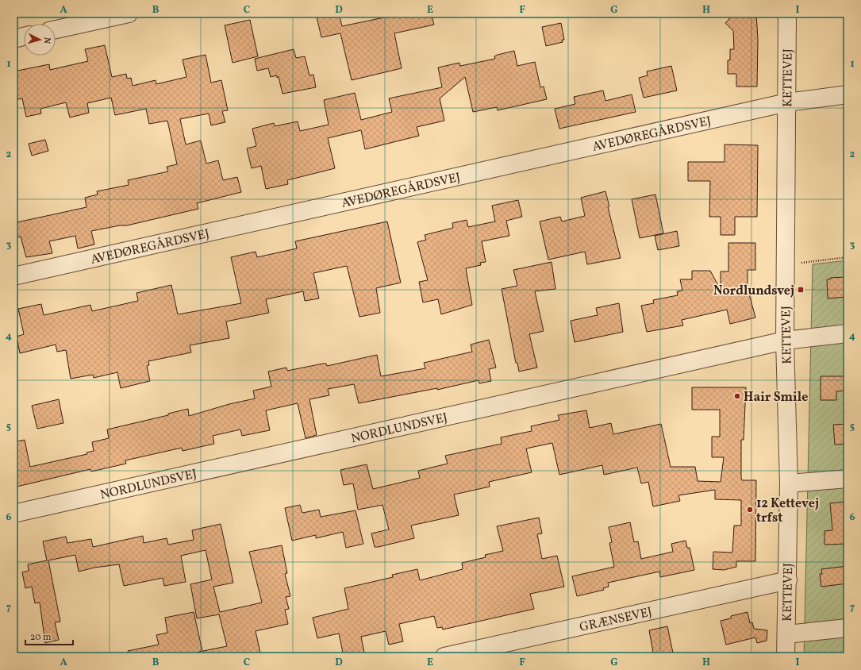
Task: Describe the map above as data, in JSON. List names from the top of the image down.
{
  "streets": {
    "street": [
      "KETTEVEJ",
      "AVEDØREGÅRDSVEJ",
      "NORDLUNDSVEJ",
      "GRÆNSEVEJ"
    ]
  },
  "crossings": [
    ["KETTEVEJ", "AVEDØREGÅRDSVEJ"],
    ["KETTEVEJ", "NORDLUNDSVEJ"],
    ["KETTEVEJ", "GRÆNSEVEJ"]
  ],
  "places": {
    "transit": ["Nordlundsvej"],
    "other": ["Hair Smile", "12 Kettevej trfst"]
  },
  "scale_bar": "20 m",
  "north": "right",
  "grid": {
    "columns": [
      "A",
      "B",
      "C",
      "D",
      "E",
      "F",
      "G",
      "H",
      "I"
    ],
    "rows": [
      "1",
      "2",
      "3",
      "4",
      "5",
      "6",
      "7"
    ]
  }
}
